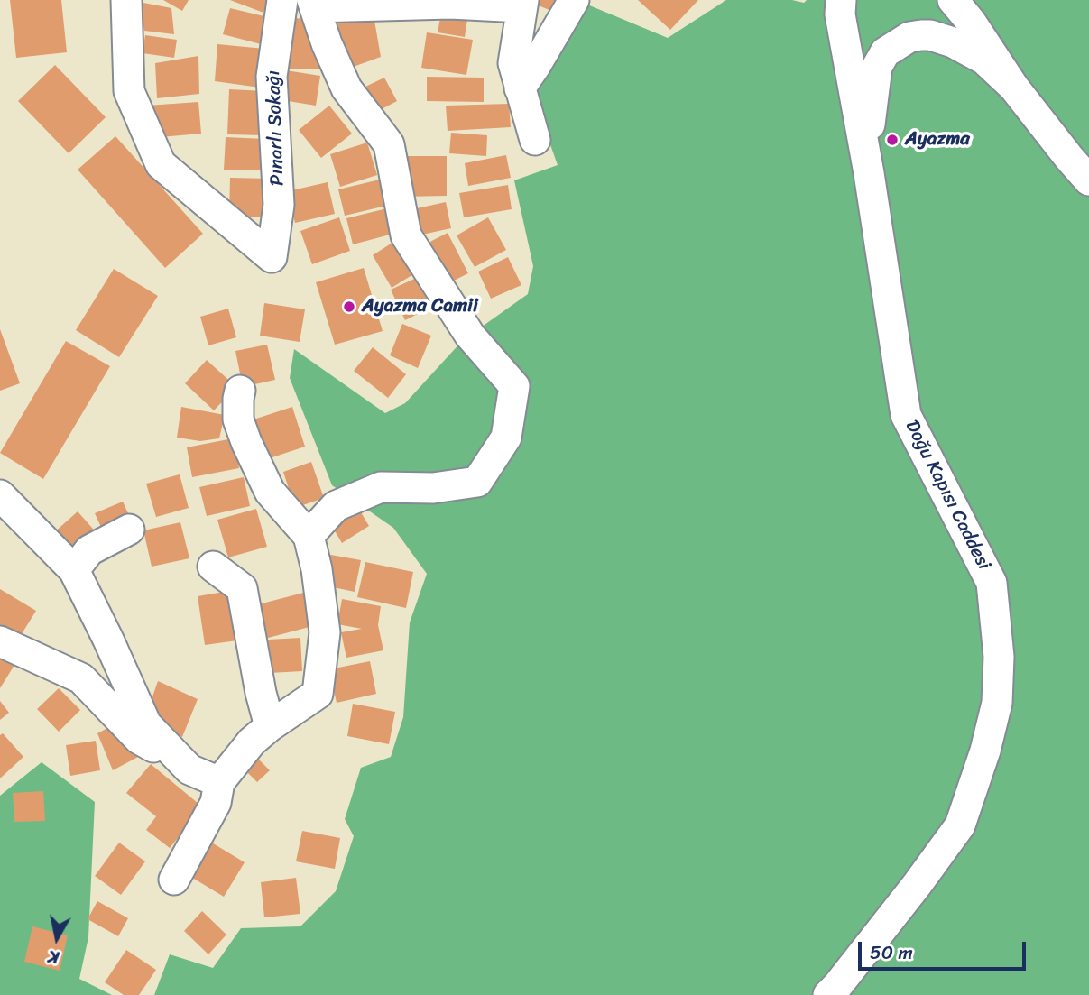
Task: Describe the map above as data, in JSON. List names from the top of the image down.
{
  "streets": {
    "street": ["Pınarlı Sokağı", "Doğu Kapısı Caddesi"]
  },
  "places": ["Ayazma", "Ayazma Camii"],
  "scale_bar": "50 m",
  "north": "bottom"
}
